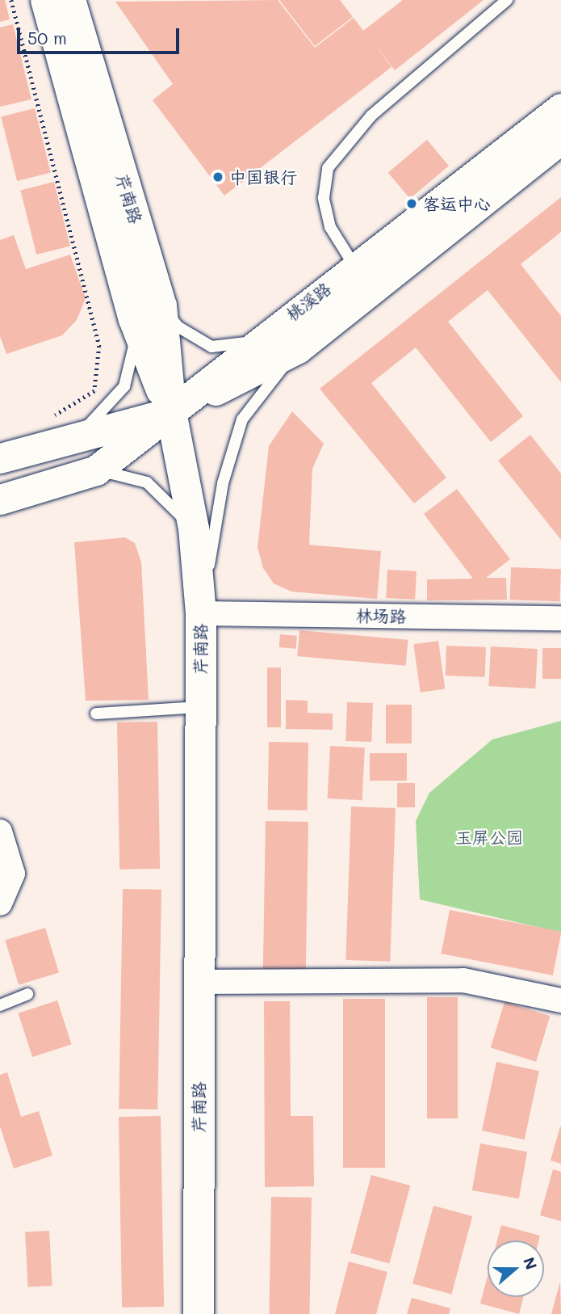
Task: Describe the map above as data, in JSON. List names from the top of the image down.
{
  "streets": {
    "main road": ["芹南路"],
    "street": ["桃溪路", "林场路"]
  },
  "crossings": [
    ["芹南路", "桃溪路"],
    ["芹南路", "林场路"],
    ["桃溪路", "林场路"]
  ],
  "parks": ["玉屏公园"],
  "places": ["中国银行", "客运中心"],
  "scale_bar": "50 m",
  "north": "right"
}
